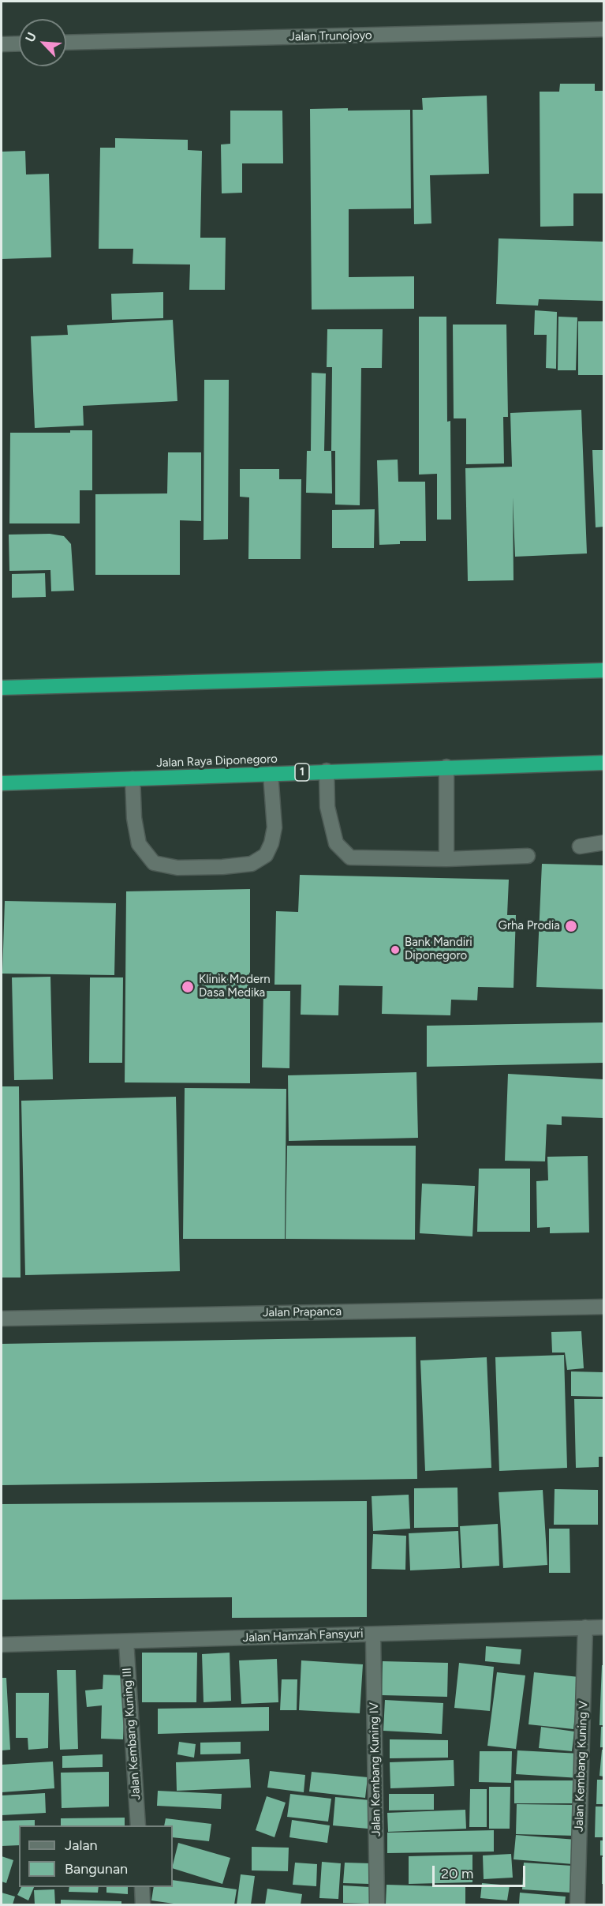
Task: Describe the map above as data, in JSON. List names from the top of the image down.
{
  "streets": {
    "highway": ["Jalan Raya Diponegoro", "1"],
    "street": [
      "Jalan Trunojoyo",
      "Jalan Prapanca",
      "Jalan Hamzah Fansyuri",
      "Jalan Kembang Kuning III",
      "Jalan Kembang Kuning V",
      "Jalan Kembang Kuning IV"
    ]
  },
  "crossings": [
    ["Jalan Hamzah Fansyuri", "Jalan Kembang Kuning III"],
    ["Jalan Hamzah Fansyuri", "Jalan Kembang Kuning V"],
    ["Jalan Hamzah Fansyuri", "Jalan Kembang Kuning IV"]
  ],
  "places": ["Grha Prodia", "Bank Mandiri Diponegoro", "Klinik Modern Dasa Medika"],
  "legend": ["Jalan", "Bangunan"],
  "scale_bar": "20 m",
  "north": "top left"
}
